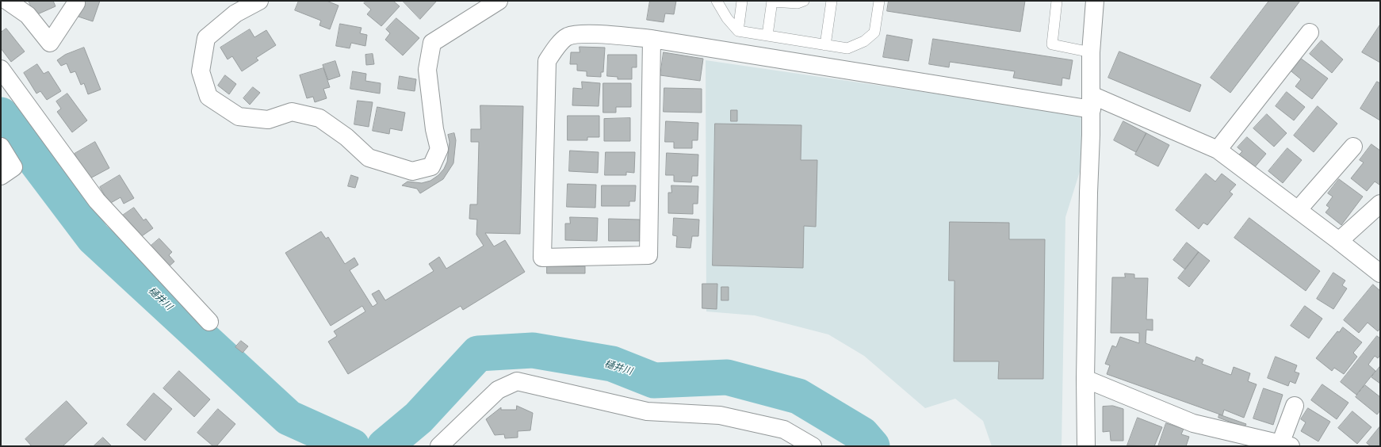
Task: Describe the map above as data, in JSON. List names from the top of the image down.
{
  "water": ["樋井川"]
}
